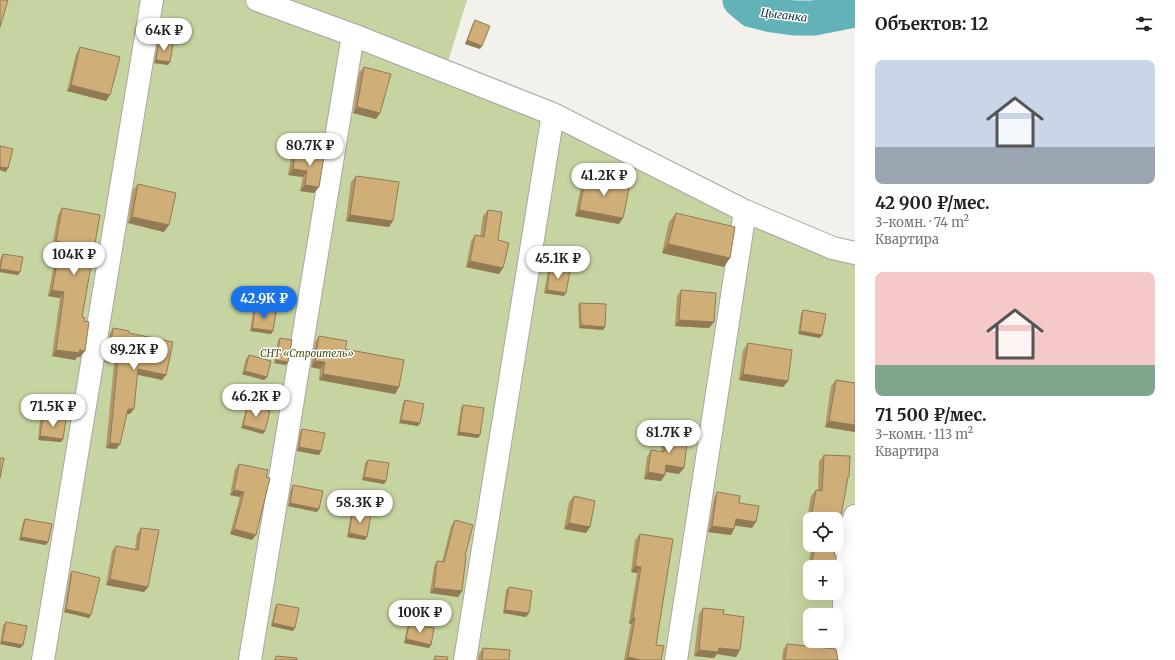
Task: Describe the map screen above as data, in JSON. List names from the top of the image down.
{
  "water": ["Цыганка"],
  "parks": ["СНТ «Строитель»"],
  "page": {
    "heading": "Объектов: 12",
    "price": [
      "64K ₽",
      "80.7K ₽",
      "41.2K ₽",
      "104K ₽",
      "45.1K ₽",
      "42.9K ₽",
      "89.2K ₽",
      "46.2K ₽",
      "71.5K ₽",
      "81.7K ₽",
      "58.3K ₽",
      "100K ₽"
    ],
    "list": [
      {
        "name": "42 900 ₽/мес.",
        "note": "3-комн. · 74 m² · Квартира"
      },
      {
        "name": "71 500 ₽/мес.",
        "note": "3-комн. · 113 m² · Квартира"
      }
    ],
    "map_buttons": ["+", "−"]
  }
}
